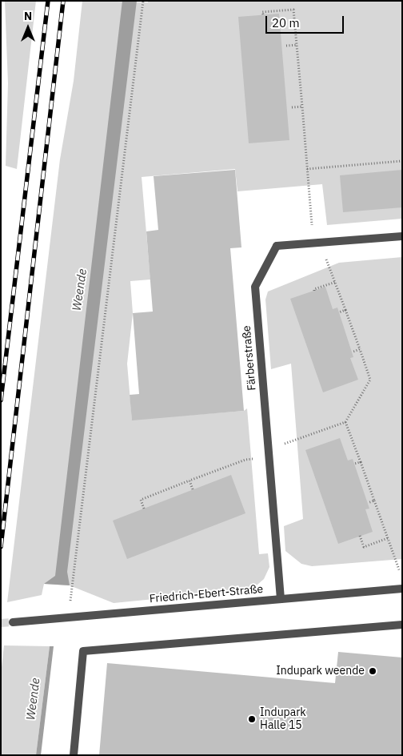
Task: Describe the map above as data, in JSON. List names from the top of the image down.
{
  "streets": {
    "street": ["Färberstraße", "Friedrich-Ebert-Straße"]
  },
  "crossings": [
    ["Färberstraße", "Friedrich-Ebert-Straße"]
  ],
  "water": ["Weende"],
  "places": ["Indupark weende", "Indupark Halle 15"],
  "scale_bar": "20 m",
  "north": "top"
}
